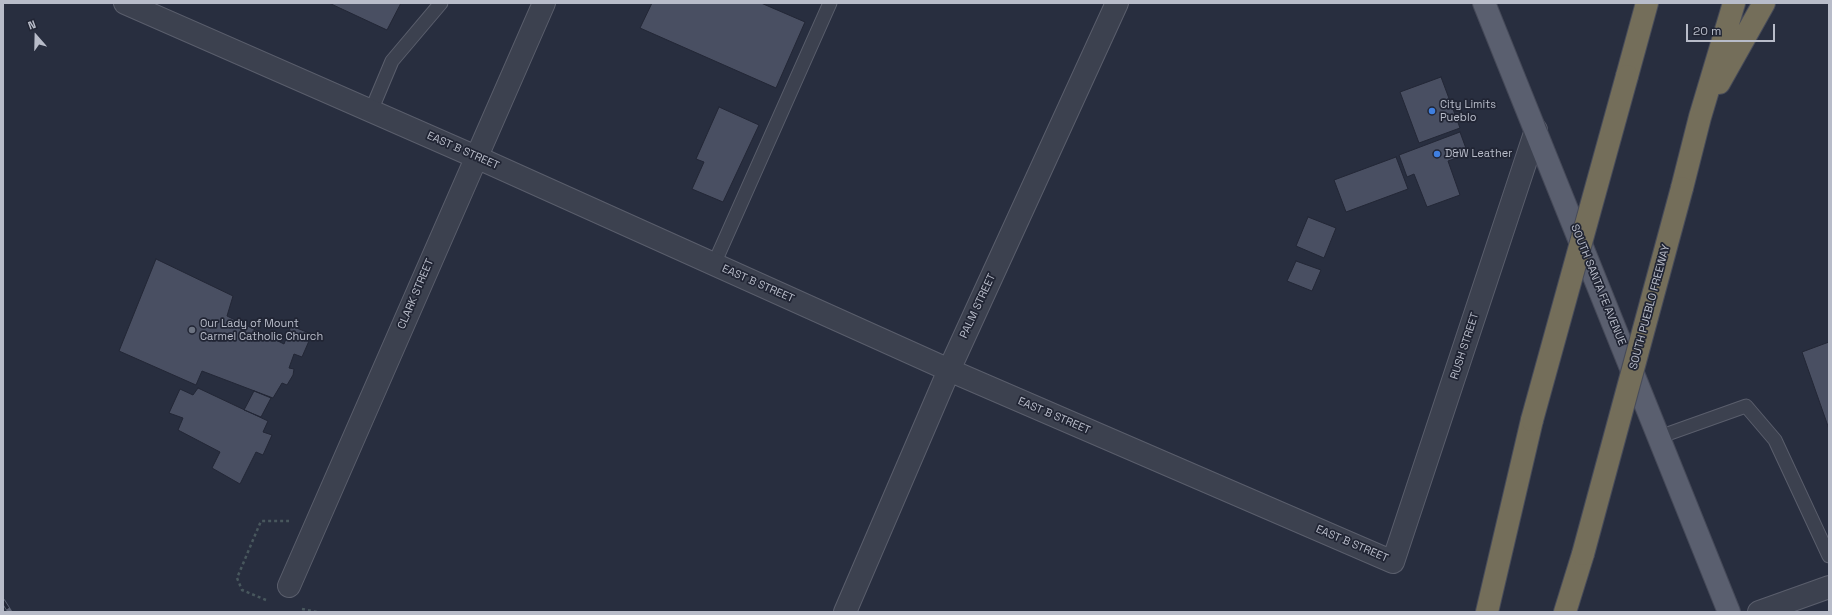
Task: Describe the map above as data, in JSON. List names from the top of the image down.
{
  "streets": {
    "highway": ["SOUTH PUEBLO FREEWAY"],
    "main road": ["SOUTH SANTA FE AVENUE"],
    "street": [
      "EAST B STREET",
      "CLARK STREET",
      "PALM STREET",
      "RUSH STREET"
    ]
  },
  "crossings": [
    ["EAST B STREET", "CLARK STREET"],
    ["EAST B STREET", "PALM STREET"],
    ["EAST B STREET", "RUSH STREET"],
    ["SOUTH SANTA FE AVENUE", "RUSH STREET"]
  ],
  "places": ["City Limits Pueblo", "D&W Leather", "Our Lady of Mount Carmel Catholic Church"],
  "scale_bar": "20 m",
  "north": "top"
}
